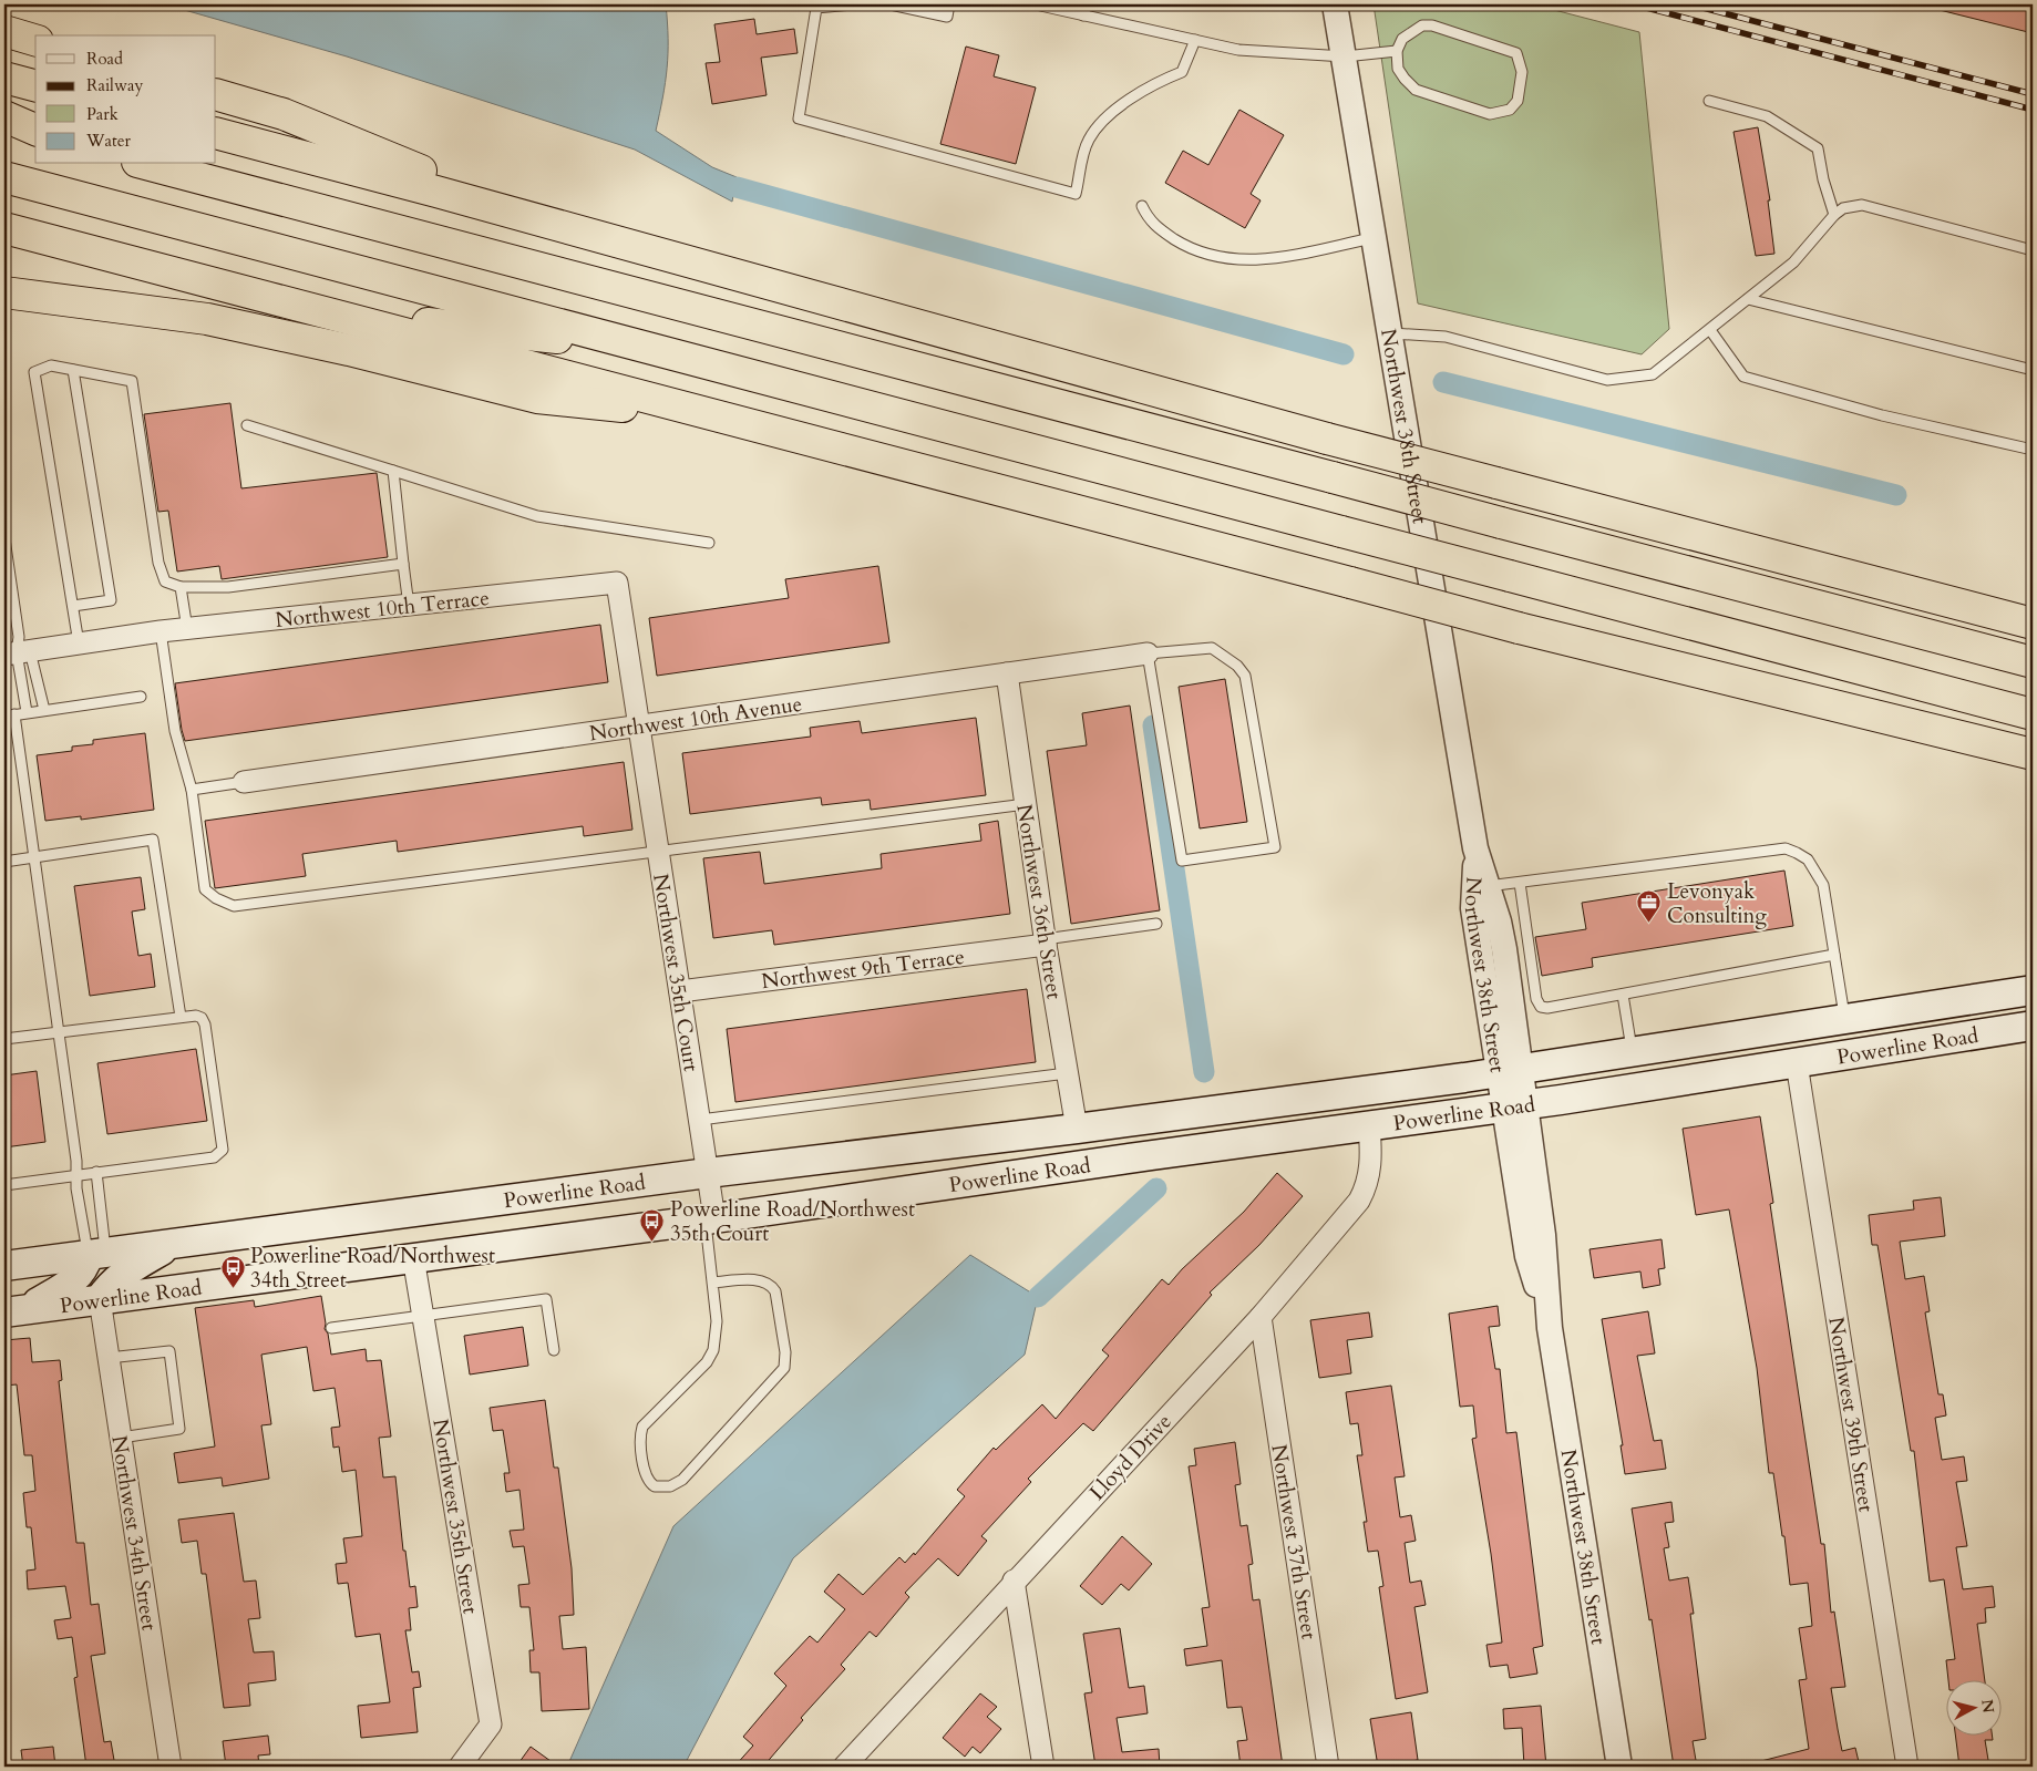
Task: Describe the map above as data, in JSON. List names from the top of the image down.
{
  "streets": {
    "main road": ["Powerline Road"],
    "street": [
      "Northwest 38th Street",
      "Northwest 10th Terrace",
      "Northwest 10th Avenue",
      "Northwest 36th Street",
      "Northwest 9th Terrace",
      "Northwest 35th Court",
      "Northwest 39th Street",
      "Lloyd Drive",
      "Northwest 35th Street",
      "Northwest 34th Street",
      "Northwest 37th Street"
    ]
  },
  "crossings": [
    ["Northwest 38th Street", "Powerline Road"],
    ["Northwest 10th Terrace", "Northwest 10th Avenue"],
    ["Northwest 10th Terrace", "Northwest 35th Court"],
    ["Northwest 10th Avenue", "Northwest 36th Street"],
    ["Northwest 10th Avenue", "Northwest 35th Court"],
    ["Northwest 36th Street", "Northwest 9th Terrace"],
    ["Northwest 36th Street", "Powerline Road"],
    ["Northwest 9th Terrace", "Northwest 35th Court"],
    ["Northwest 35th Court", "Powerline Road"],
    ["Powerline Road", "Northwest 39th Street"],
    ["Powerline Road", "Lloyd Drive"],
    ["Powerline Road", "Northwest 35th Street"],
    ["Powerline Road", "Northwest 34th Street"],
    ["Lloyd Drive", "Northwest 37th Street"]
  ],
  "places": {
    "office": ["Levonyak Consulting"],
    "bus stop": ["Powerline Road/Northwest 35th Court", "Powerline Road/Northwest 34th Street"]
  },
  "legend": [
    "Road",
    "Railway",
    "Park",
    "Water"
  ],
  "north": "right"
}
